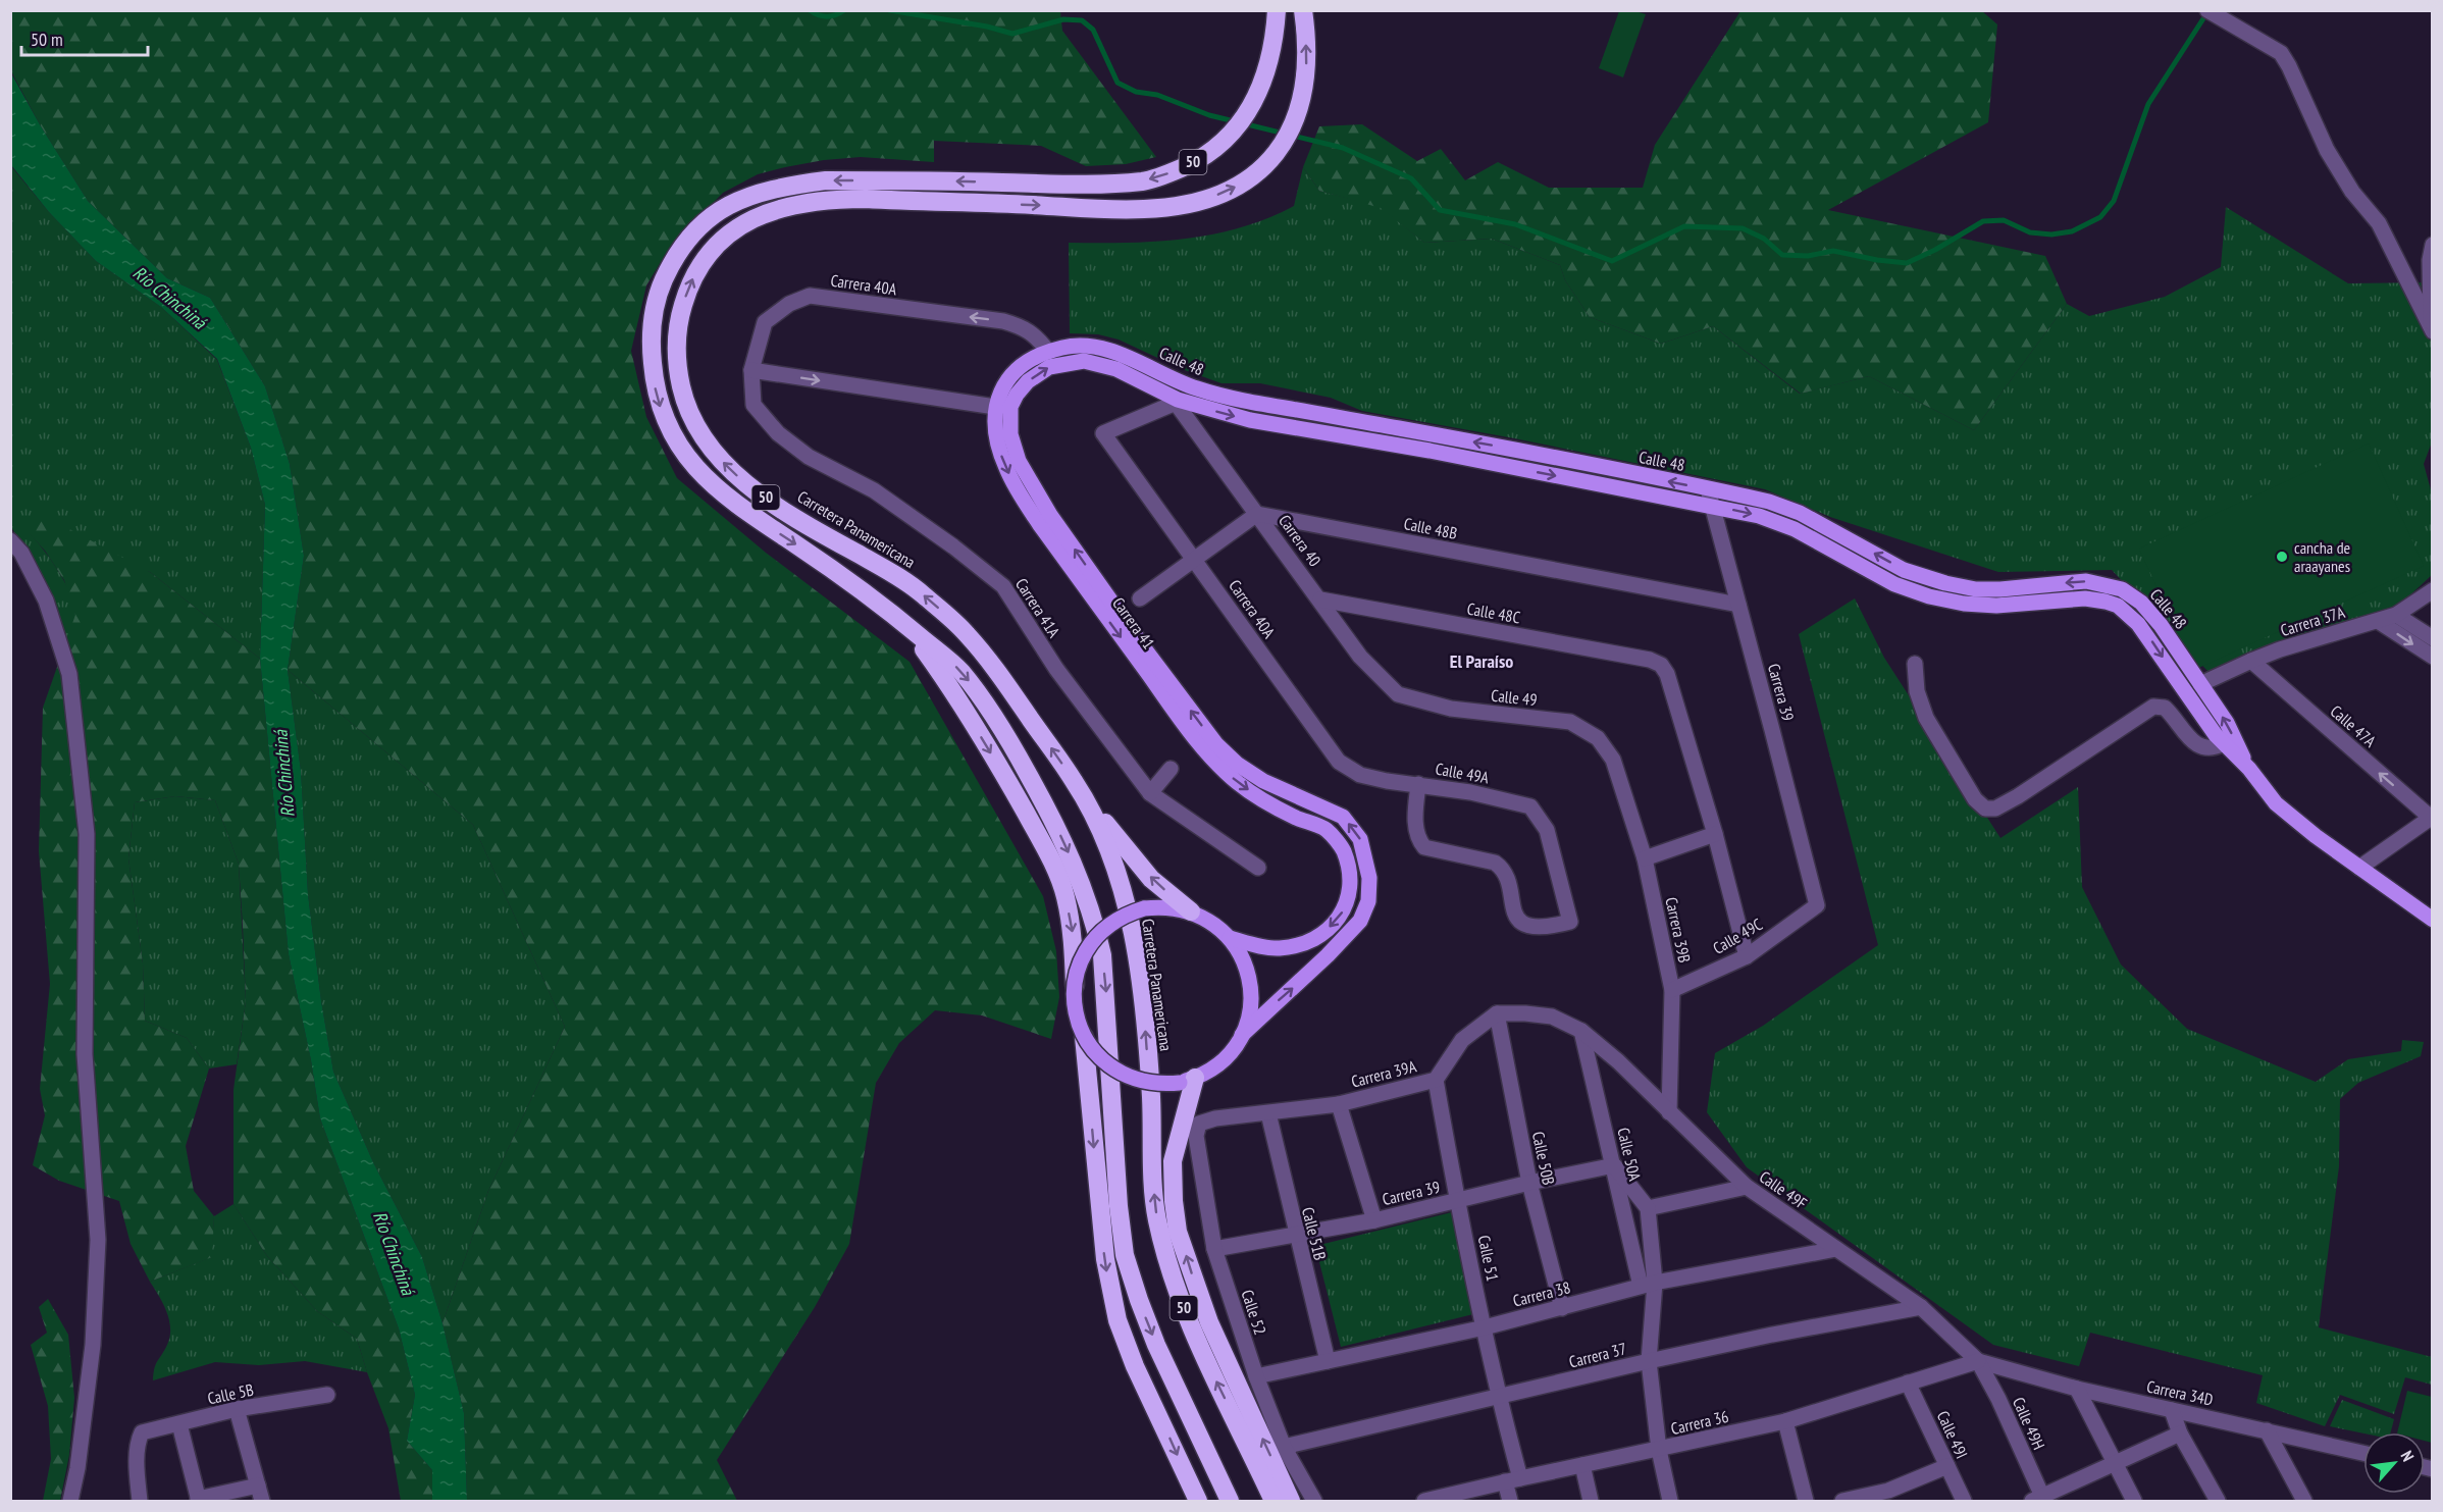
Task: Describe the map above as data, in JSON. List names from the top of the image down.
{
  "streets": {
    "highway": ["50", "Carretera Panamericana"],
    "main road": ["Calle 48", "Carrera 41"],
    "street": [
      "Carrera 40A",
      "Calle 48B",
      "Carrera 40",
      "Carrera 41A",
      "Calle 48C",
      "Carrera 37A",
      "Carrera 39",
      "Calle 49",
      "Calle 47A",
      "Calle 49A",
      "Carrera 39B",
      "Calle 49C",
      "Carrera 39A",
      "Calle 50A",
      "Calle 50B",
      "Calle 49F",
      "Calle 51B",
      "Calle 51",
      "Carrera 38",
      "Calle 52",
      "Carrera 37",
      "Carrera 34D",
      "Calle 5B",
      "Carrera 36",
      "Calle 49H",
      "Calle 49I"
    ]
  },
  "crossings": [
    ["Carrera 40A", "Calle 48"],
    ["Carrera 40A", "Carrera 40"],
    ["Carrera 40A", "Carrera 41A"],
    ["Carrera 40A", "Calle 49A"],
    ["Calle 48", "Carrera 40"],
    ["Calle 48", "Carrera 37A"],
    ["Calle 48", "Carrera 41"],
    ["Calle 48", "Carrera 39"],
    ["Calle 48", "Calle 47A"],
    ["Calle 48B", "Carrera 40"],
    ["Calle 48B", "Carrera 39"],
    ["Carrera 40", "Calle 48C"],
    ["Carrera 40", "Calle 49"],
    ["Carrera 37A", "Calle 47A"],
    ["Carrera 39", "Calle 49C"],
    ["Carrera 39", "Calle 50A"],
    ["Carrera 39", "Calle 50B"],
    ["Carrera 39", "Calle 51B"],
    ["Carrera 39", "Calle 51"],
    ["Carrera 39", "Calle 52"],
    ["Calle 49", "Carrera 39B"],
    ["Carrera 39B", "Calle 49C"],
    ["Carrera 39B", "Calle 49F"],
    ["Carrera 39A", "Calle 50B"],
    ["Carrera 39A", "Calle 51B"],
    ["Carrera 39A", "Calle 51"],
    ["Carrera 39A", "Calle 52"],
    ["Calle 50A", "Calle 49F"],
    ["Calle 50A", "Carrera 38"],
    ["Calle 50A", "Carrera 37"],
    ["Calle 50A", "Carrera 36"],
    ["Calle 50B", "Carrera 38"],
    ["Calle 49F", "Carrera 38"],
    ["Calle 49F", "Carrera 37"],
    ["Calle 49F", "Carrera 34D"],
    ["Calle 49F", "Carrera 36"],
    ["Calle 49F", "Calle 49H"],
    ["Calle 51B", "Carrera 38"],
    ["Calle 51", "Carrera 38"],
    ["Calle 51", "Carrera 37"],
    ["Calle 51", "Carrera 36"],
    ["Carrera 38", "Calle 52"],
    ["Calle 52", "Carrera 37"],
    ["Carrera 34D", "Carrera 36"],
    ["Carrera 34D", "Calle 49H"],
    ["Carrera 36", "Calle 49H"],
    ["Carrera 36", "Calle 49I"]
  ],
  "districts": ["El Paraíso"],
  "water": ["Río Chinchiná"],
  "places": ["cancha de araayanes"],
  "scale_bar": "50 m",
  "north": "top right"
}
